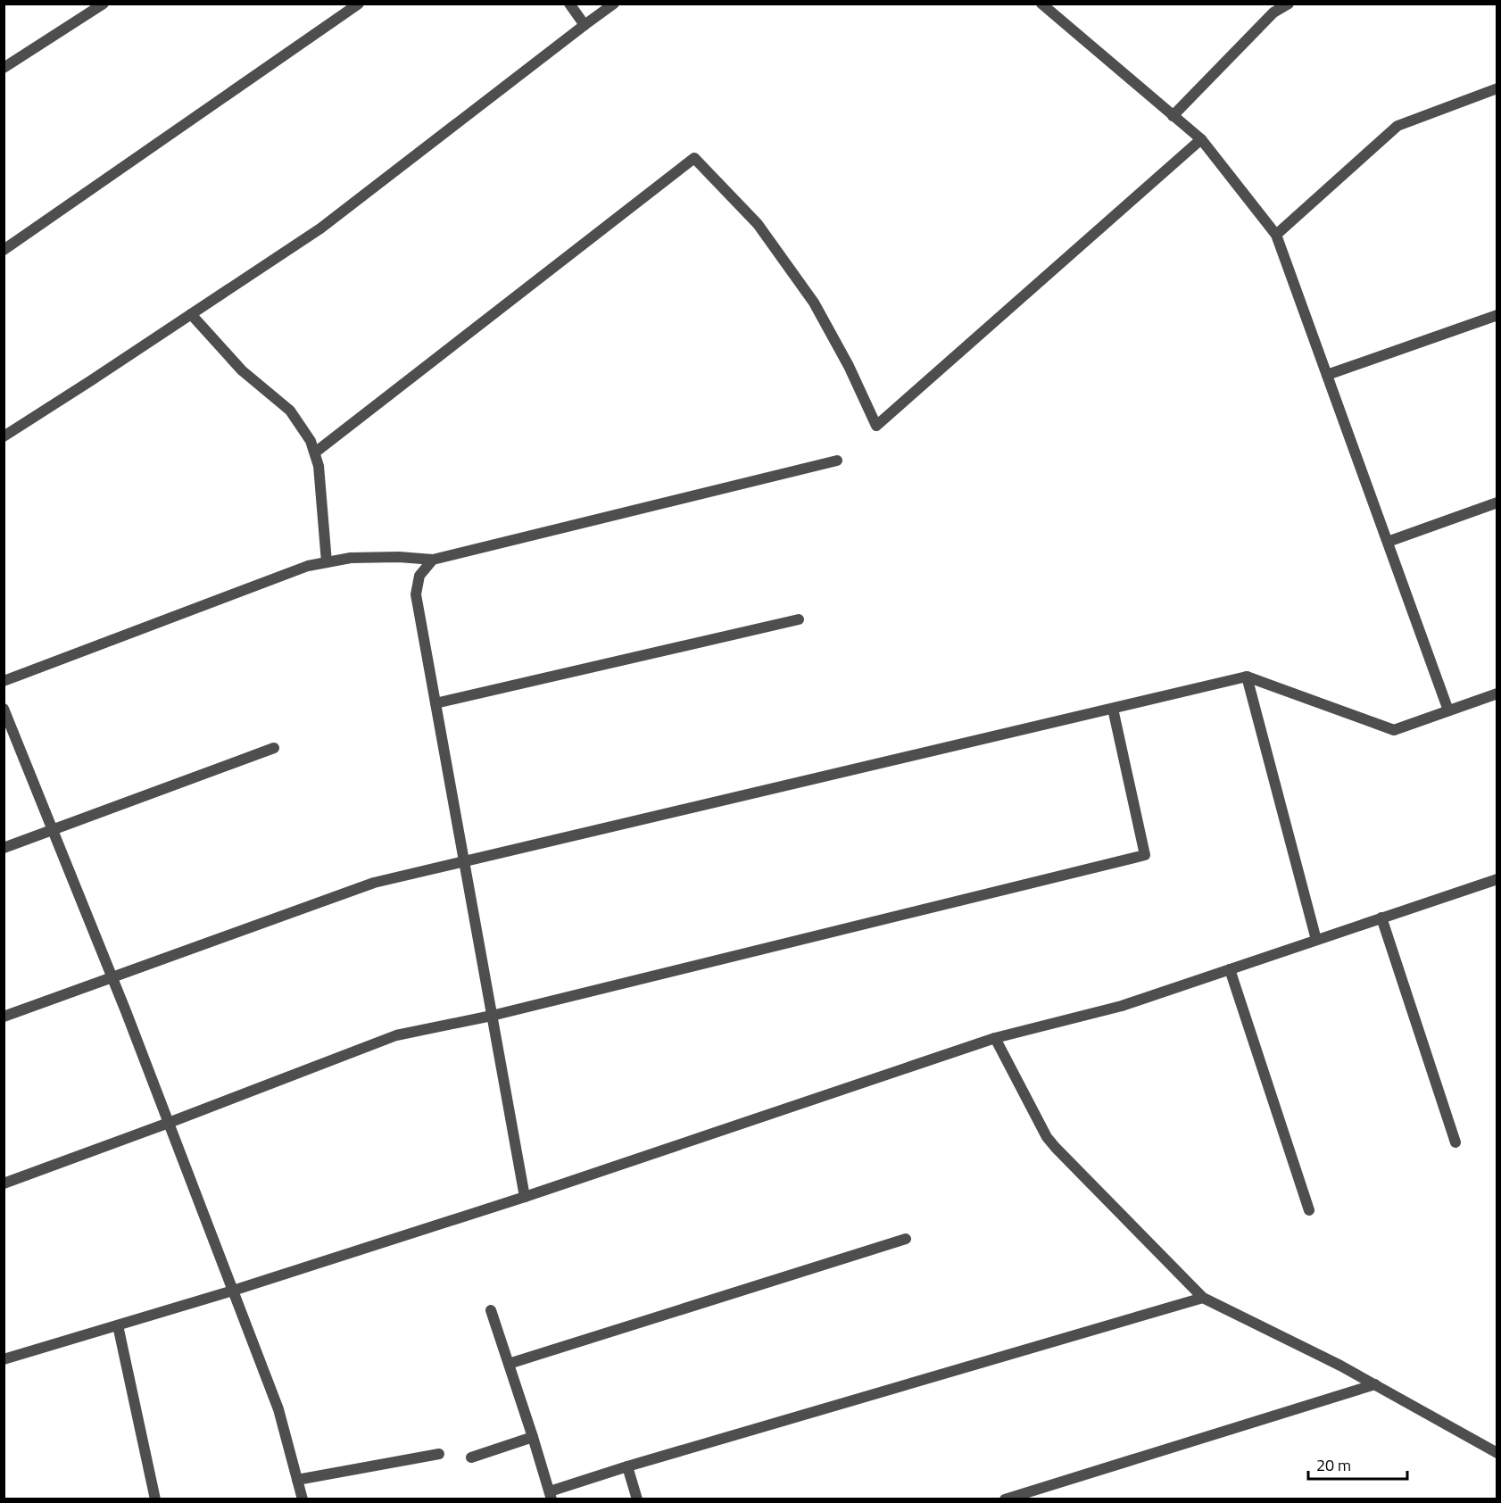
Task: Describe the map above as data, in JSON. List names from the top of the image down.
{
  "scale_bar": "20 m"
}
